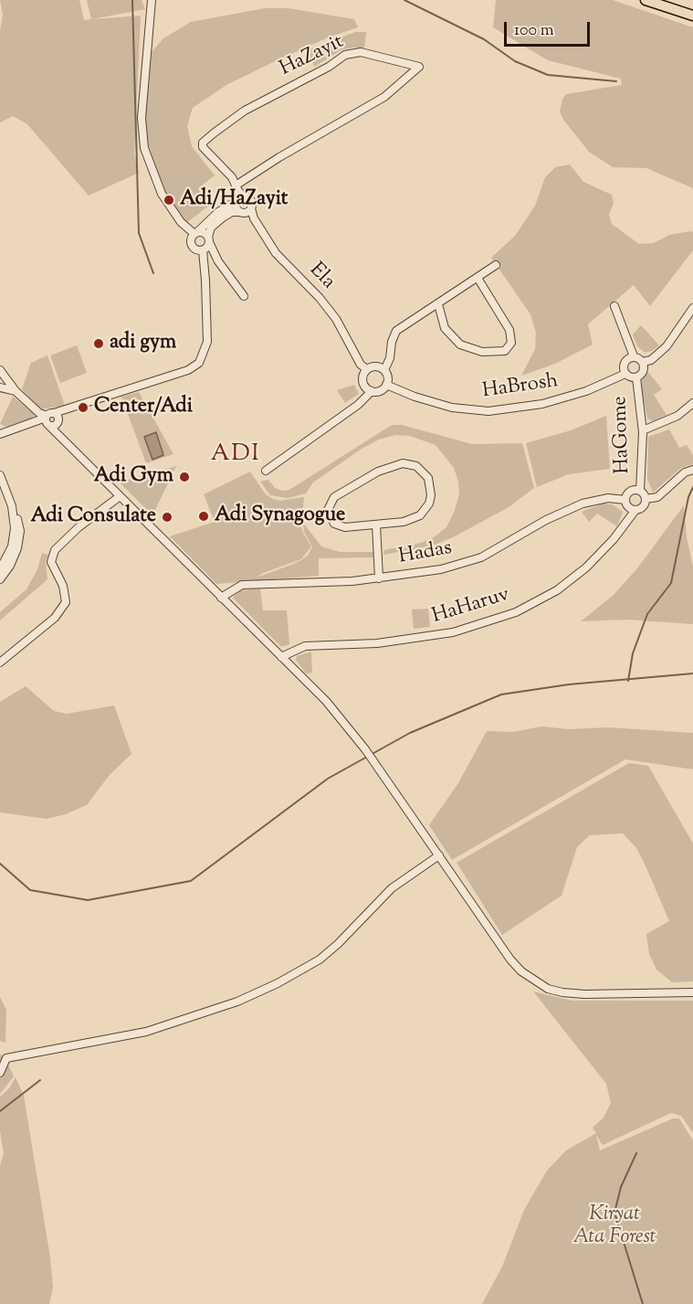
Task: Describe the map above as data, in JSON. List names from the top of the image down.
{
  "streets": {
    "street": [
      "HaZayit",
      "Ela",
      "HaBrosh",
      "HaGome",
      "Hadas",
      "HaHaruv"
    ]
  },
  "crossings": [
    ["HaZayit", "Ela"],
    ["Ela", "HaBrosh"],
    ["HaBrosh", "HaGome"],
    ["HaGome", "Hadas"],
    ["HaGome", "HaHaruv"],
    ["Hadas", "HaHaruv"]
  ],
  "districts": ["ADI"],
  "parks": ["Kiryat Ata Forest"],
  "places": [
    "Adi/HaZayit",
    "adi gym",
    "Center/Adi",
    "Adi Gym",
    "Adi Synagogue",
    "Adi Consulate"
  ],
  "scale_bar": "100 m"
}
